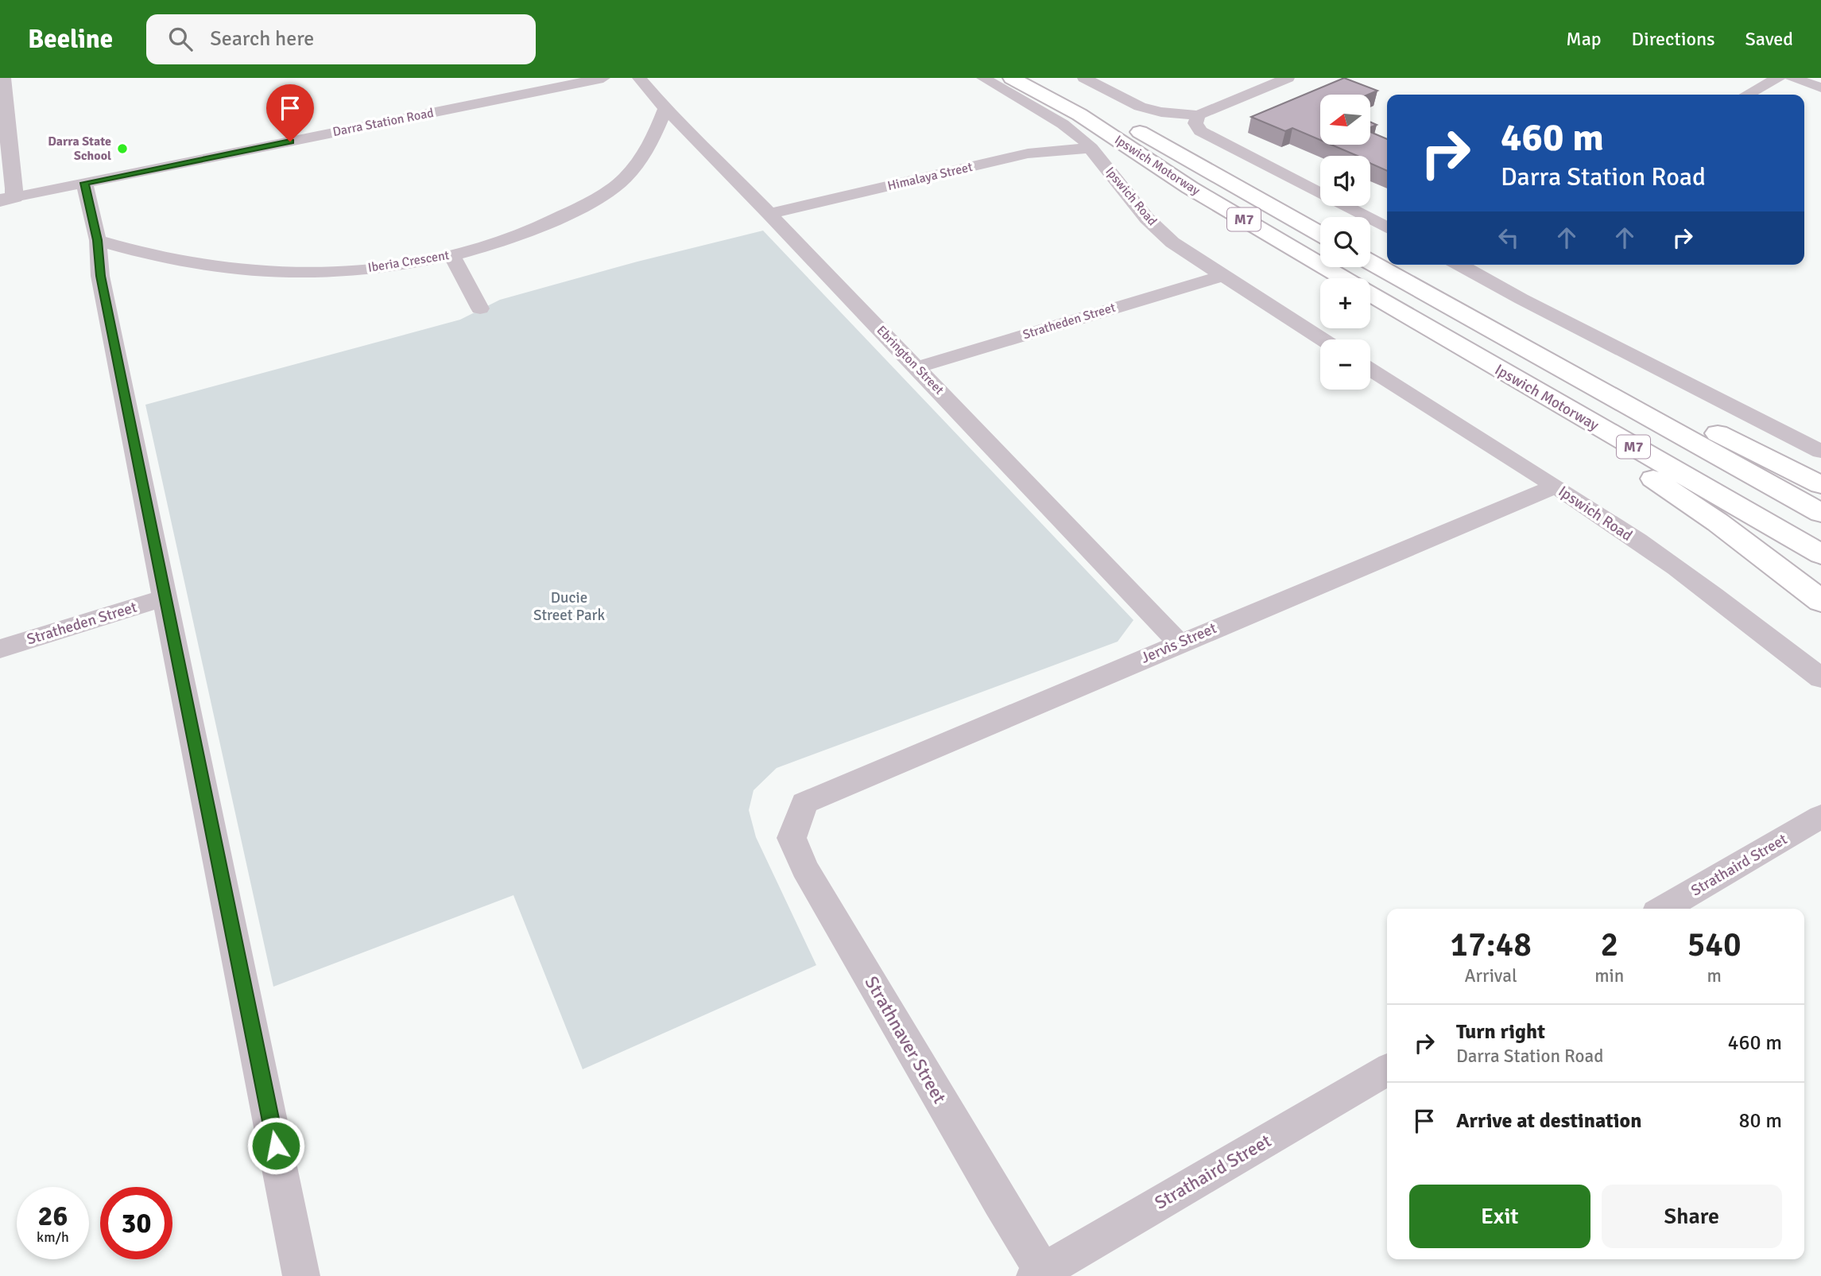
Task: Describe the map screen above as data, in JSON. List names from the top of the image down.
{
  "streets": {
    "highway": ["Ipswich Motorway", "M7"],
    "street": [
      "Darra Station Road",
      "Himalaya Street",
      "Ipswich Road",
      "Iberia Crescent",
      "Stratheden Street",
      "Ebrington Street",
      "Jervis Street",
      "Strathaird Street",
      "Strathnaver Street"
    ]
  },
  "crossings": [
    ["Himalaya Street", "Ipswich Road"],
    ["Himalaya Street", "Ebrington Street"],
    ["Ipswich Road", "Stratheden Street"],
    ["Ipswich Road", "Jervis Street"],
    ["Iberia Crescent", "Ebrington Street"],
    ["Stratheden Street", "Ebrington Street"],
    ["Ebrington Street", "Jervis Street"],
    ["Jervis Street", "Strathnaver Street"],
    ["Strathaird Street", "Strathnaver Street"]
  ],
  "parks": ["Ducie Street Park"],
  "places": ["Darra State School"],
  "north": "left",
  "page": {
    "header": "Beeline",
    "search": "Search here",
    "nav": ["Map", "Directions", "Saved"],
    "map_buttons": ["+", "−"],
    "turn": ["460 m", "Darra Station Road"],
    "eta": [
      "17:48",
      "Arrival",
      "2",
      "min",
      "540",
      "m"
    ],
    "list": [
      {
        "name": "Turn right",
        "note": "Darra Station Road",
        "value": "460 m"
      },
      {
        "name": "Arrive at destination",
        "value": "80 m"
      }
    ],
    "buttons": ["Exit", "Share"],
    "speed": "26 km/h",
    "limit": "30"
  }
}
